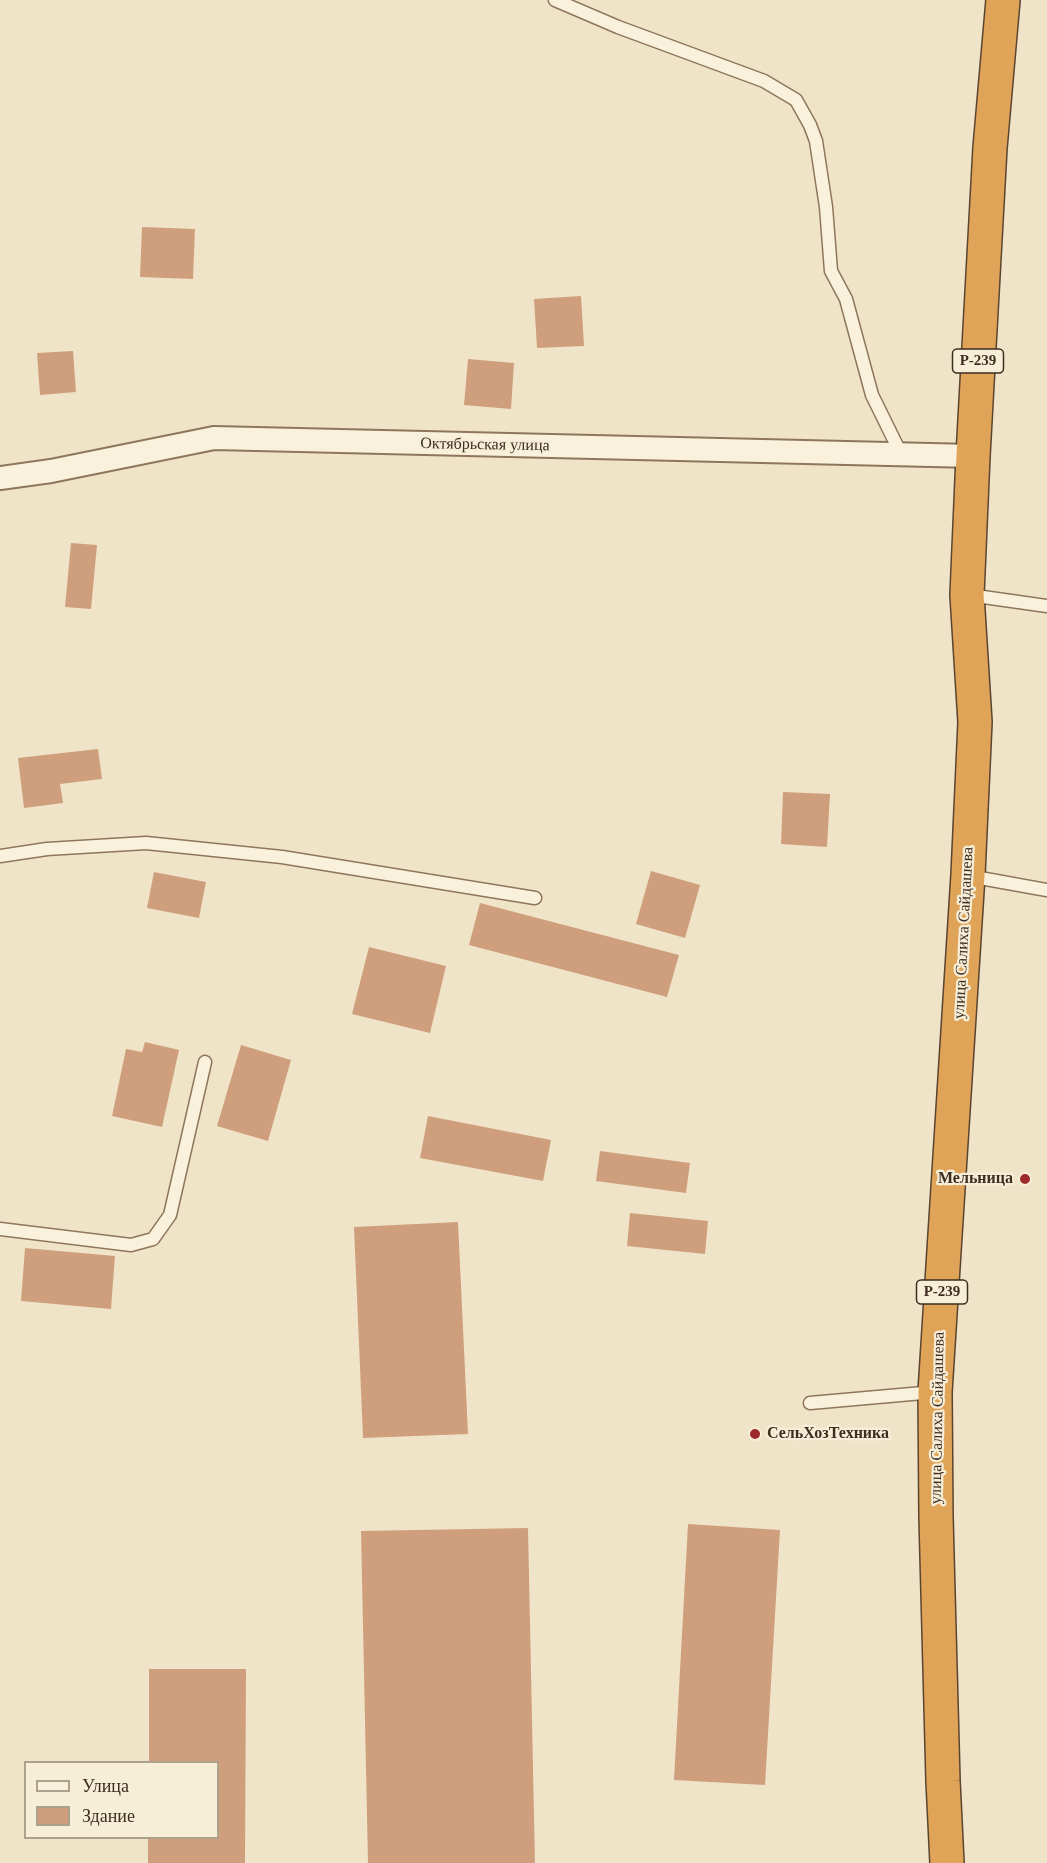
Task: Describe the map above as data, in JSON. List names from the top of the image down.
{
  "streets": {
    "highway": ["Р-239", "улица Салиха Сайдашева"],
    "street": ["Октябрьская улица"]
  },
  "crossings": [
    ["Р-239", "Октябрьская улица"],
    ["Р-239", "улица Салиха Сайдашева"]
  ],
  "places": ["Мельница", "СельХозТехника"],
  "legend": ["Улица", "Здание"]
}
